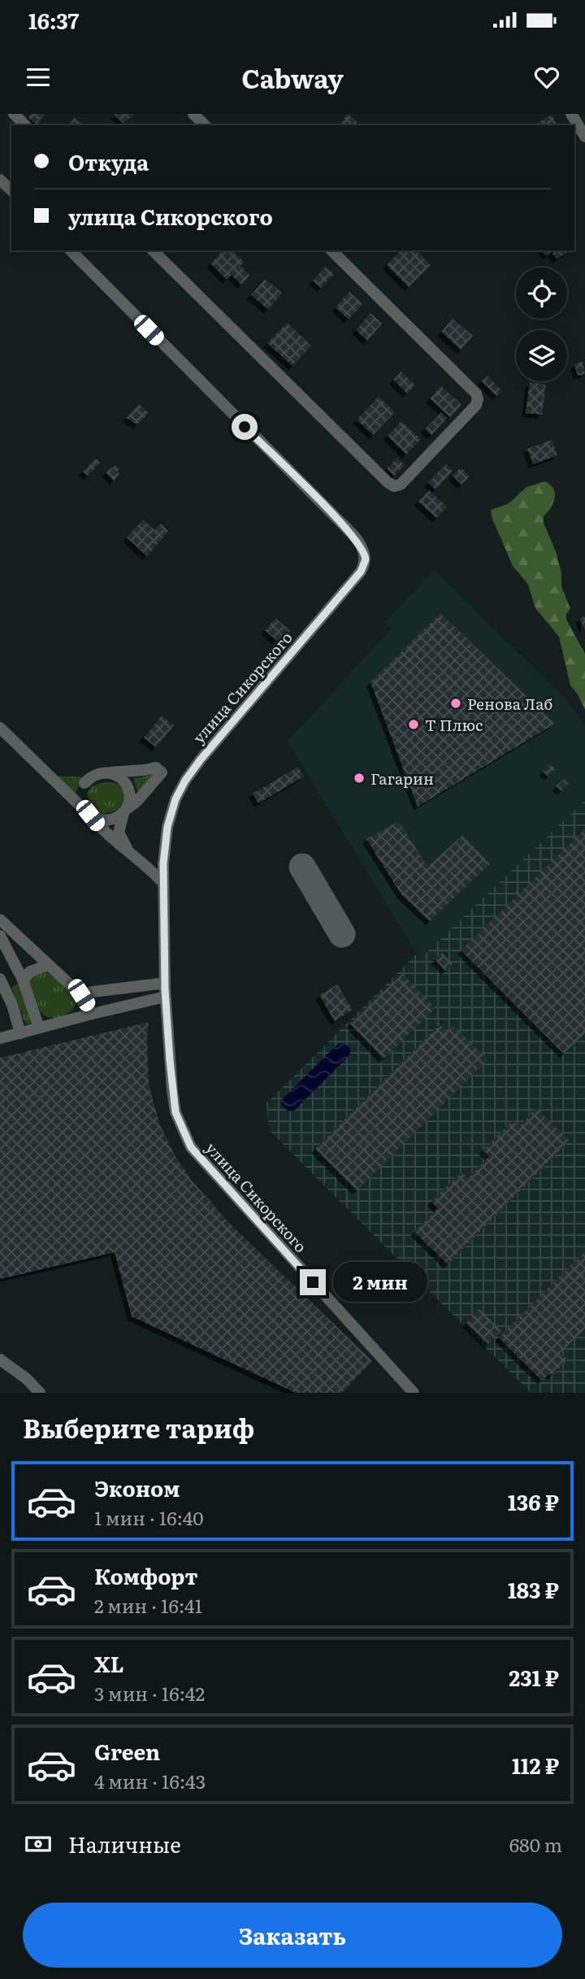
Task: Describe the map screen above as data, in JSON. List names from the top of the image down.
{
  "streets": {
    "street": ["улица Сикорского"]
  },
  "places": ["Ренова Лаб", "Т Плюс", "Гагарин"],
  "page": {
    "status": "16:37",
    "header": "Cabway",
    "banner": ["Откуда", "улица Сикорского"],
    "bubble": "2 мин",
    "heading": "Выберите тариф",
    "list": [
      {
        "name": "Эконом",
        "note": "1 мин · 16:40",
        "value": "136 ₽"
      },
      {
        "name": "Комфорт",
        "note": "2 мин · 16:41",
        "value": "183 ₽"
      },
      {
        "name": "XL",
        "note": "3 мин · 16:42",
        "value": "231 ₽"
      },
      {
        "name": "Green",
        "note": "4 мин · 16:43",
        "value": "112 ₽"
      }
    ],
    "pay": ["Наличные", "680 m"],
    "buttons": "Заказать"
  }
}
